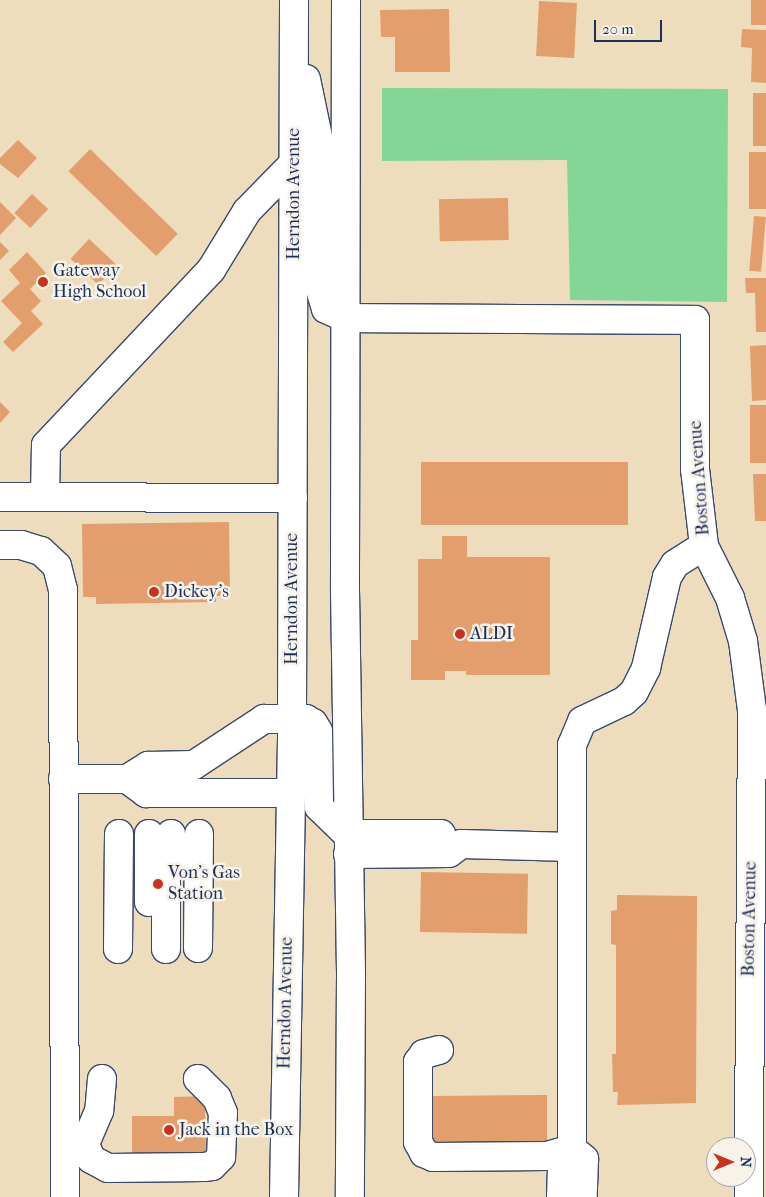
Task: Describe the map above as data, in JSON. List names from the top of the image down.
{
  "streets": {
    "main road": ["Herndon Avenue", "Boston Avenue"]
  },
  "places": [
    "Gateway High School",
    "Dickey's",
    "ALDI",
    "Von's Gas Station",
    "Jack in the Box"
  ],
  "scale_bar": "20 m",
  "north": "right"
}
